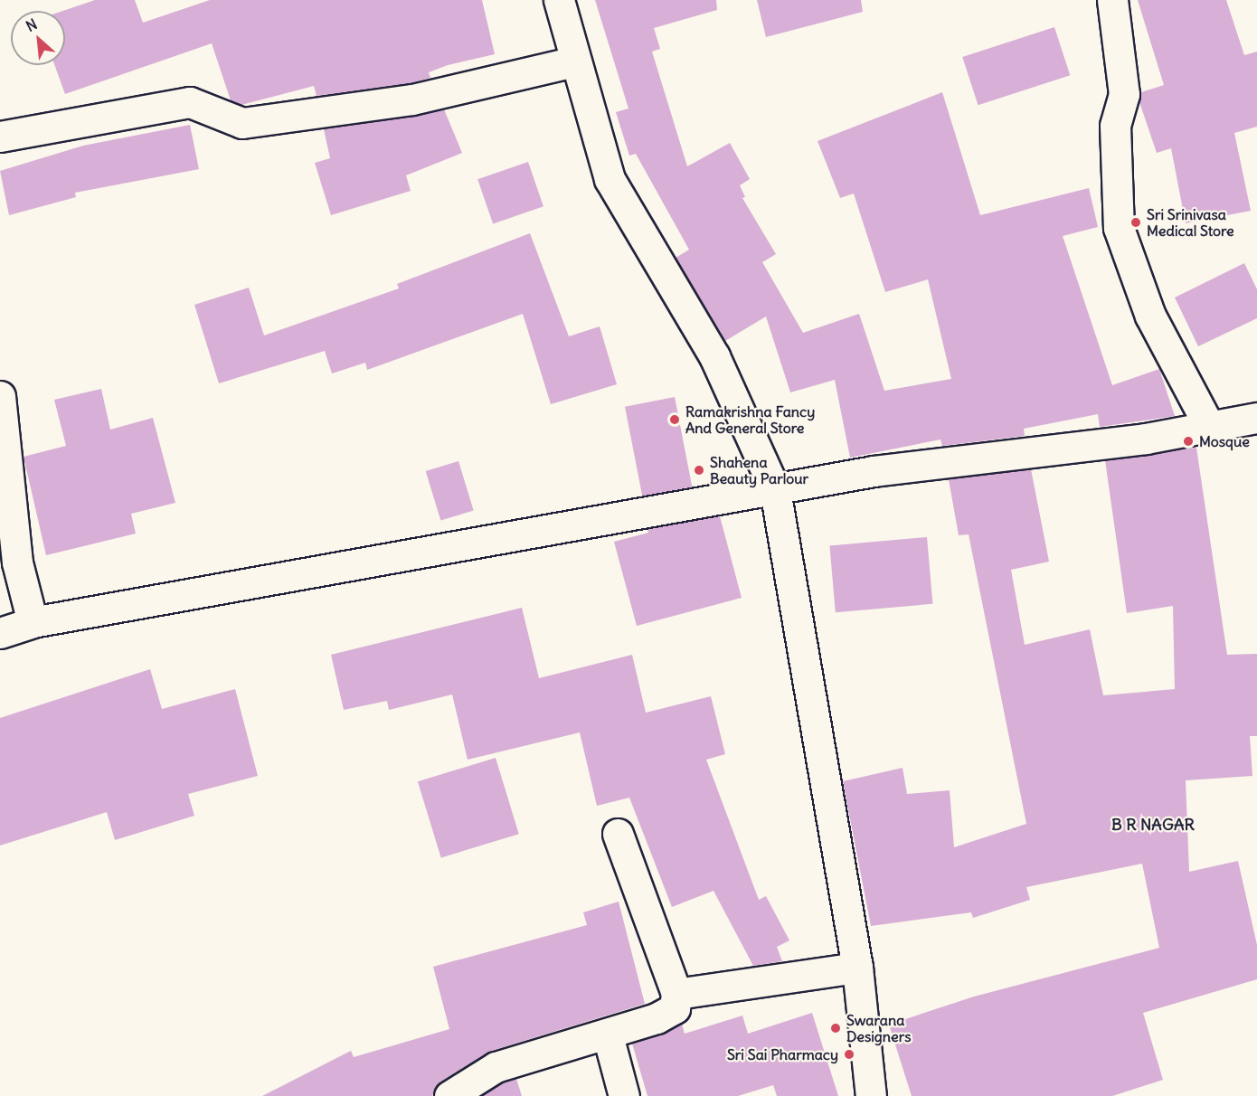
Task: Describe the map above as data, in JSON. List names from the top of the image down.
{
  "districts": ["B R NAGAR"],
  "places": [
    "Sri Srinivasa Medical Store",
    "Ramakrishna Fancy And General Store",
    "Mosque",
    "Shahena Beauty Parlour",
    "Swarana Designers",
    "Sri Sai Pharmacy"
  ],
  "north": "top left"
}
